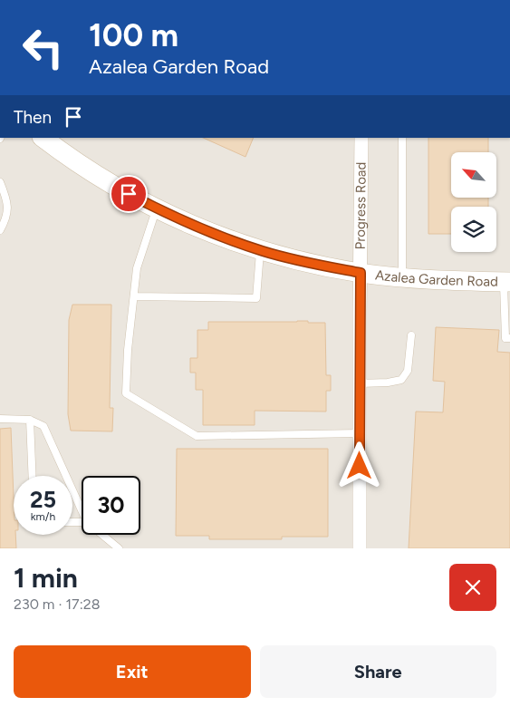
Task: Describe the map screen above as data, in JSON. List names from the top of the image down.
{
  "streets": {
    "main road": ["Azalea Garden Road"],
    "street": ["Progress Road"]
  },
  "crossings": [
    ["Progress Road", "Azalea Garden Road"]
  ],
  "north": "top left",
  "page": {
    "turn": ["100 m", "Azalea Garden Road"],
    "then": "Then",
    "speed": "25 km/h",
    "limit": "30",
    "heading": ["1 min", "230 m · 17:28"],
    "buttons": ["Exit", "Share"]
  }
}
